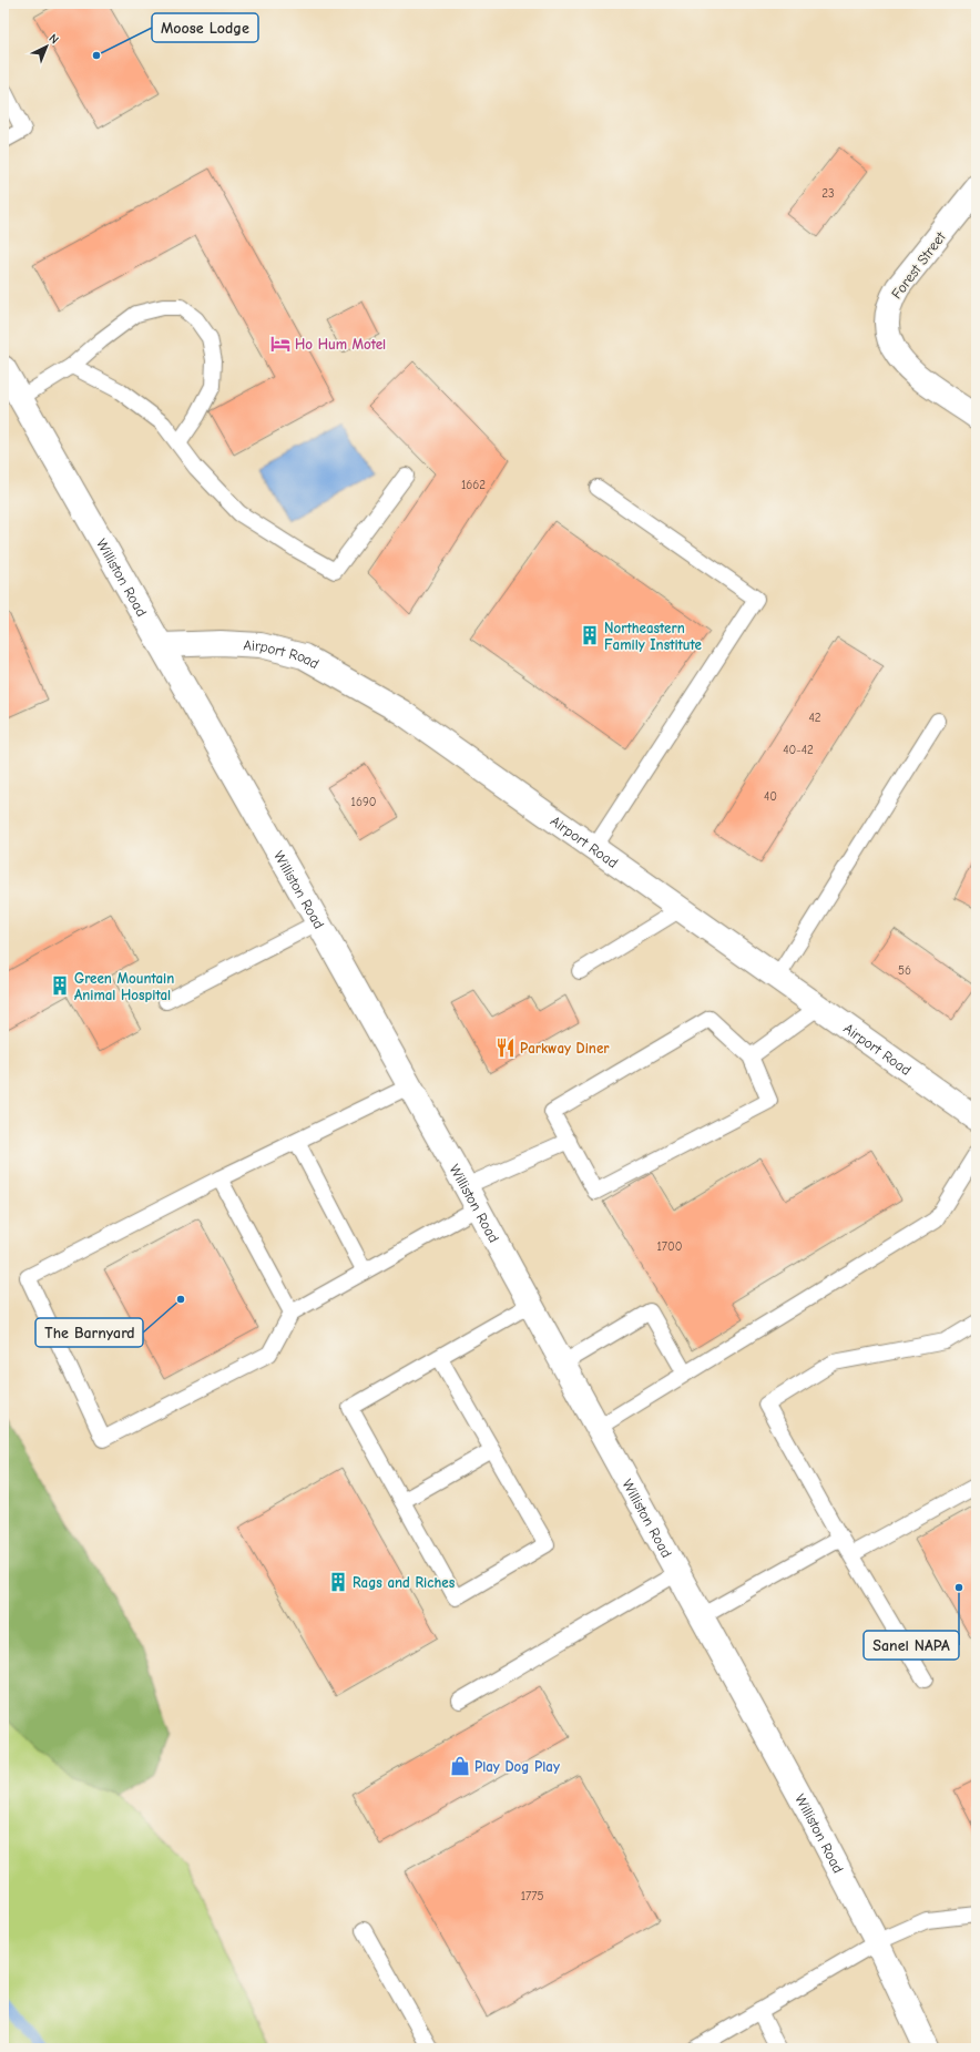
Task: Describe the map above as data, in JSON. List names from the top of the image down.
{
  "streets": {
    "main road": ["Forest Street", "Williston Road", "Airport Road"]
  },
  "crossings": [
    ["Williston Road", "Airport Road"]
  ],
  "places": {
    "other": ["Moose Lodge", "The Barnyard", "Sanel NAPA"],
    "hotel": ["Ho Hum Motel"],
    "building": ["Northeastern Family Institute", "Green Mountain Animal Hospital", "Rags and Riches"],
    "restaurant": ["Parkway Diner"],
    "shop": ["Play Dog Play"]
  },
  "house_numbers": [
    "23",
    "1662",
    "42",
    "40-42",
    "40",
    "1690",
    "56",
    "1700",
    "1775"
  ],
  "north": "top right"
}
